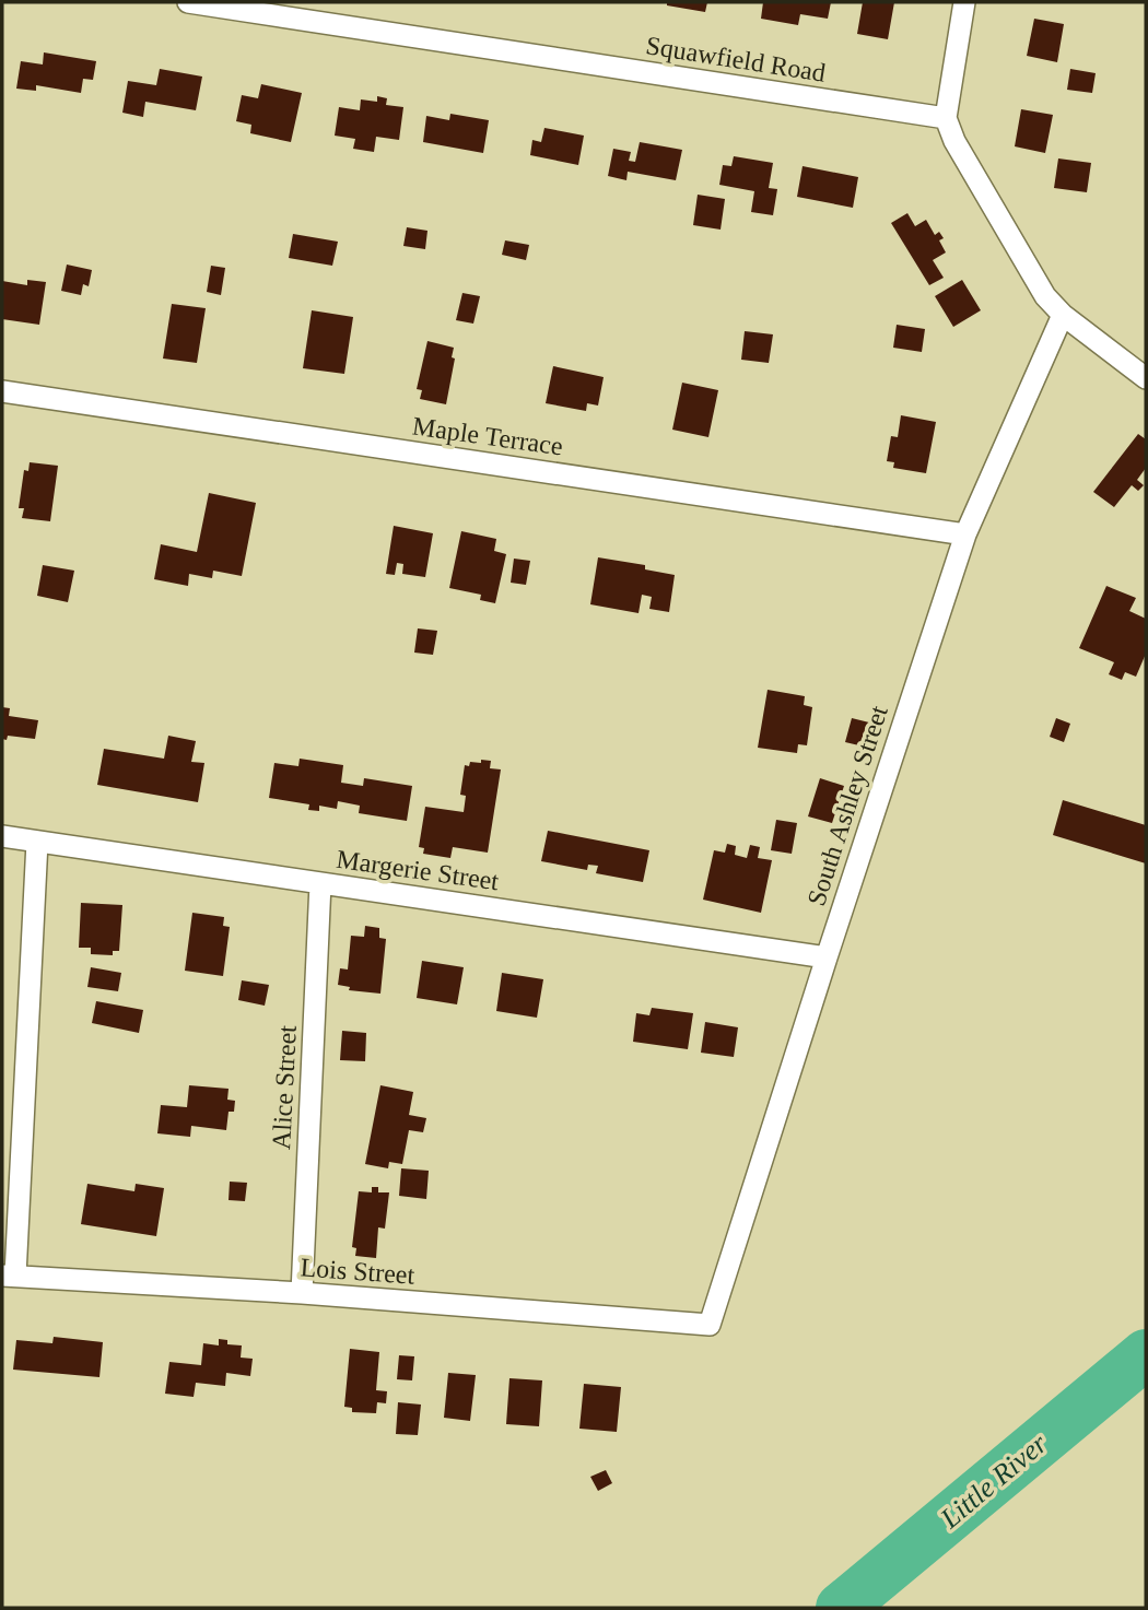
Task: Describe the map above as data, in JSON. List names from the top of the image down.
{
  "streets": {
    "street": [
      "Squawfield Road",
      "Maple Terrace",
      "South Ashley Street",
      "Margerie Street",
      "Alice Street",
      "Lois Street"
    ]
  },
  "crossings": [
    ["Maple Terrace", "South Ashley Street"],
    ["South Ashley Street", "Margerie Street"],
    ["South Ashley Street", "Lois Street"],
    ["Margerie Street", "Alice Street"],
    ["Alice Street", "Lois Street"]
  ],
  "water": ["Little River"]
}
